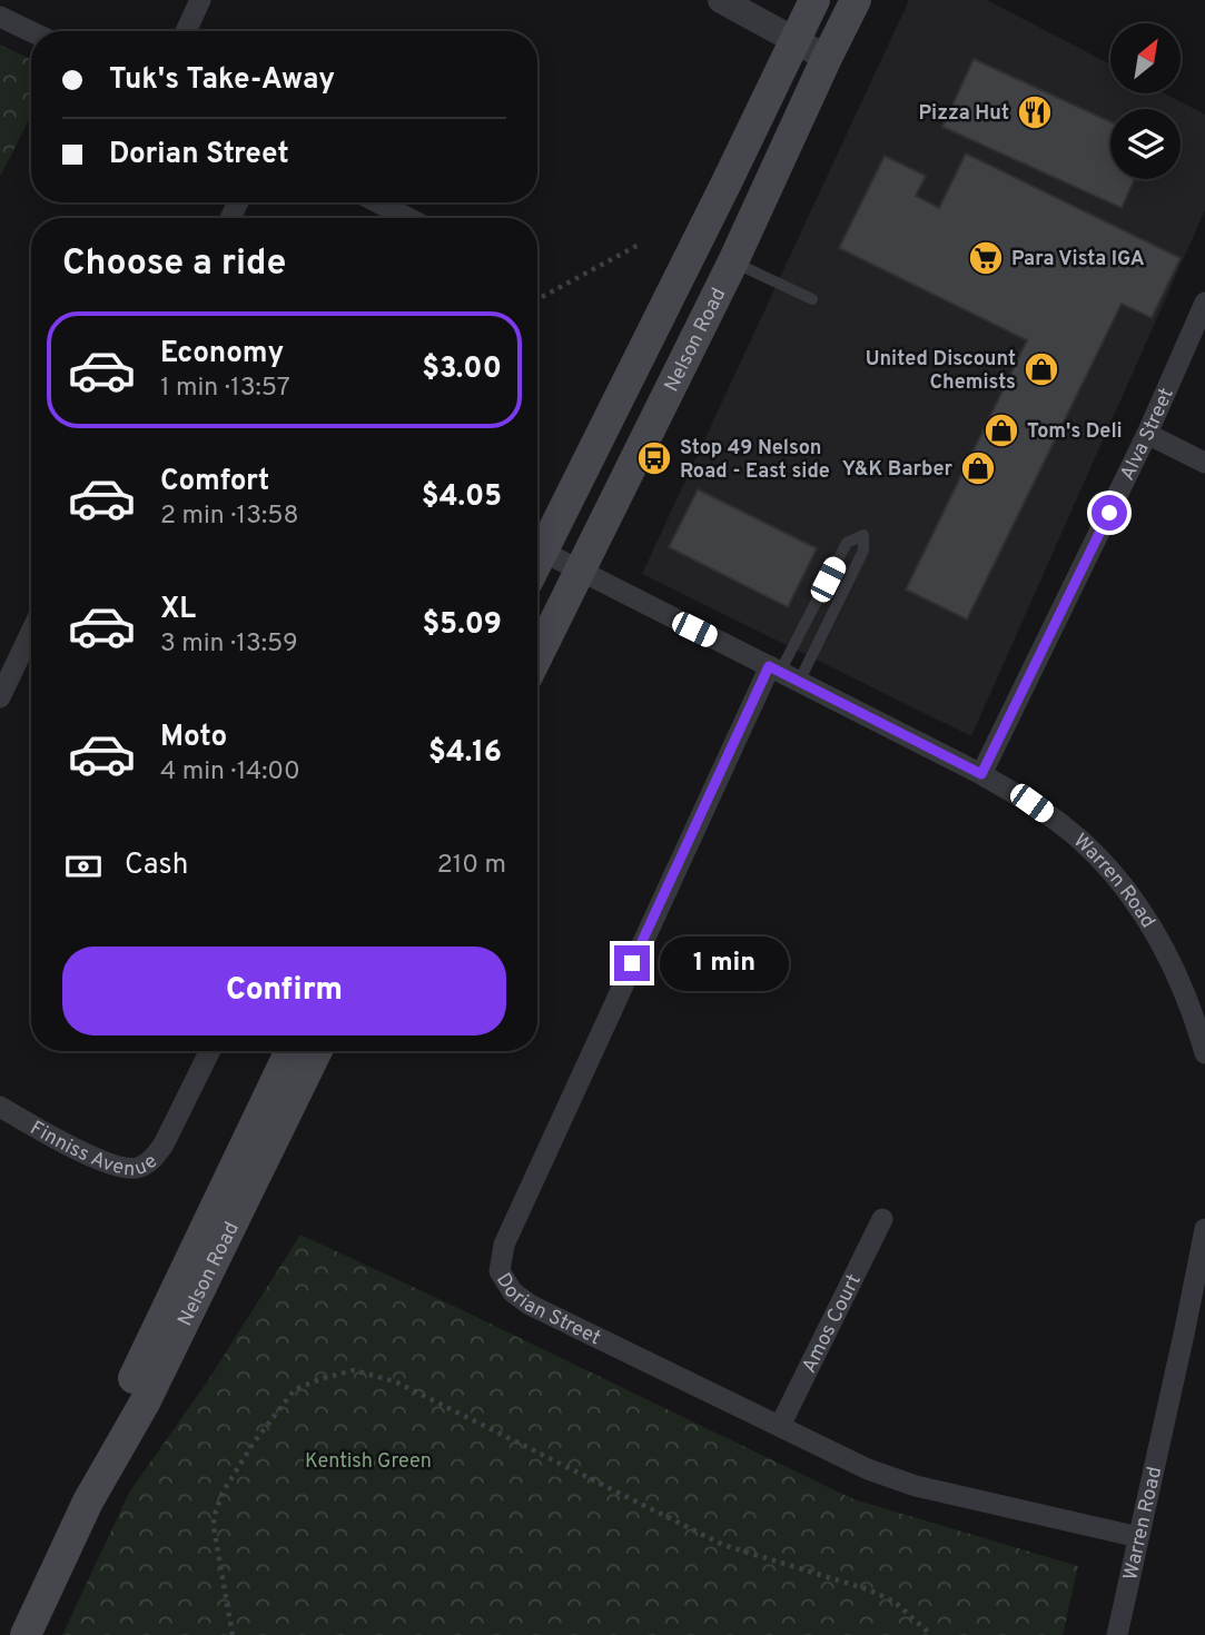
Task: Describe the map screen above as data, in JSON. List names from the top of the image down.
{
  "streets": {
    "main road": ["Nelson Road"],
    "street": [
      "Alva Street",
      "Warren Road",
      "Finniss Avenue",
      "Dorian Street",
      "Amos Court"
    ]
  },
  "crossings": [
    ["Nelson Road", "Warren Road"],
    ["Alva Street", "Warren Road"],
    ["Warren Road", "Dorian Street"],
    ["Dorian Street", "Amos Court"]
  ],
  "parks": ["Kentish Green"],
  "places": {
    "restaurant": ["Pizza Hut"],
    "supermarket": ["Para Vista IGA"],
    "shop": ["United Discount Chemists", "Tom's Deli", "Y&K Barber"],
    "bus stop": ["Stop 49 Nelson Road - East side"]
  },
  "north": "top right",
  "page": {
    "banner": ["Tuk's Take-Away", "Dorian Street"],
    "heading": "Choose a ride",
    "list": [
      {
        "name": "Economy",
        "note": "1 min · 13:57",
        "value": "$3.00"
      },
      {
        "name": "Comfort",
        "note": "2 min · 13:58",
        "value": "$4.05"
      },
      {
        "name": "XL",
        "note": "3 min · 13:59",
        "value": "$5.09"
      },
      {
        "name": "Moto",
        "note": "4 min · 14:00",
        "value": "$4.16"
      }
    ],
    "pay": ["Cash", "210 m"],
    "buttons": "Confirm",
    "bubble": "1 min"
  }
}
